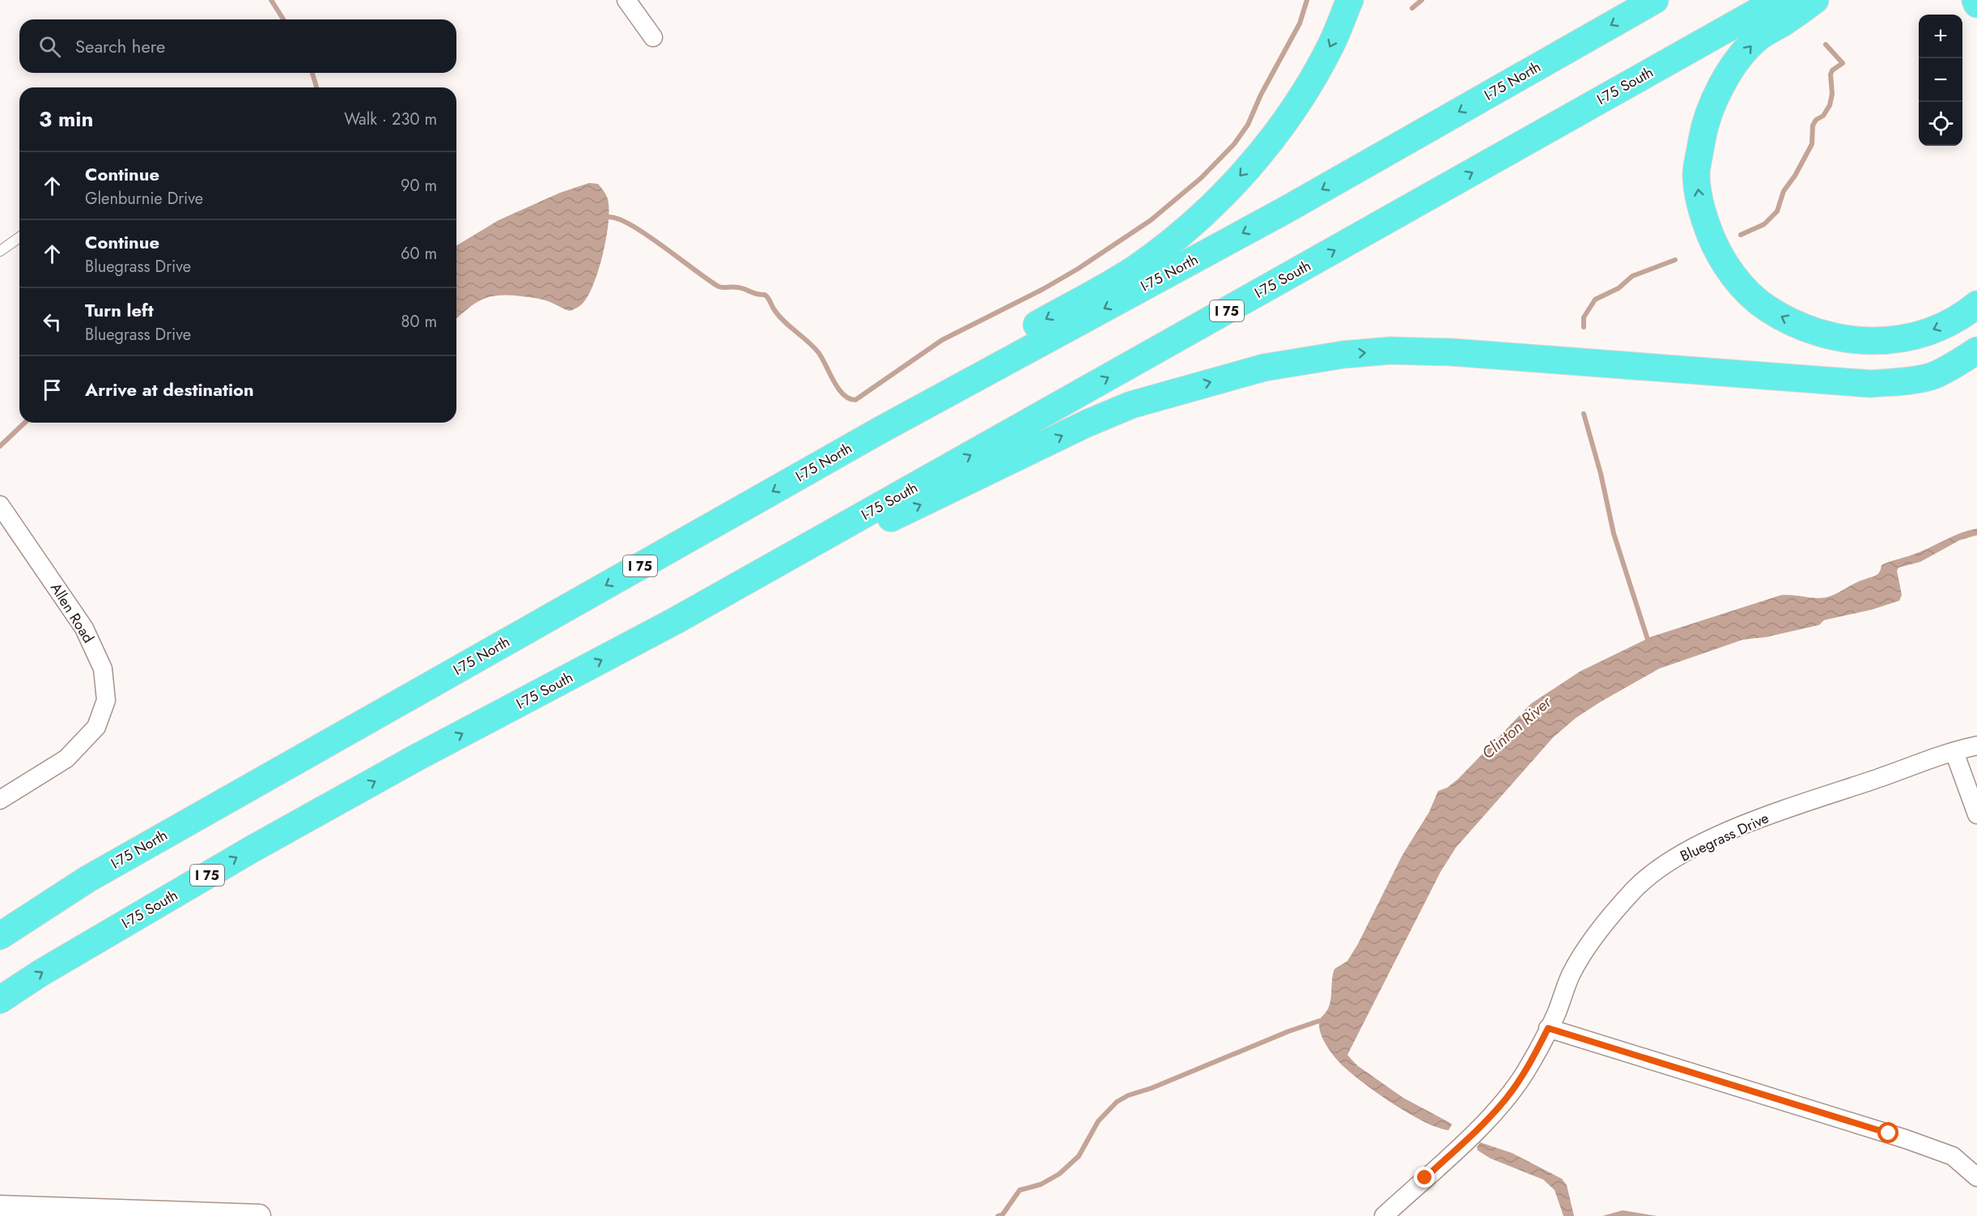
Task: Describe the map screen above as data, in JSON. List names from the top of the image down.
{
  "streets": {
    "highway": ["I-75 North", "I-75 South", "I 75"],
    "street": ["Allen Road", "Bluegrass Drive"]
  },
  "water": ["Clinton River"],
  "page": {
    "map_buttons": ["+", "−"],
    "search": "Search here",
    "heading": ["3 min", "Walk · 230 m"],
    "list": [
      ["Continue", "Glenburnie Drive", "90 m"],
      ["Continue", "Bluegrass Drive", "60 m"],
      ["Turn left", "Bluegrass Drive", "80 m"],
      "Arrive at destination"
    ]
  }
}
